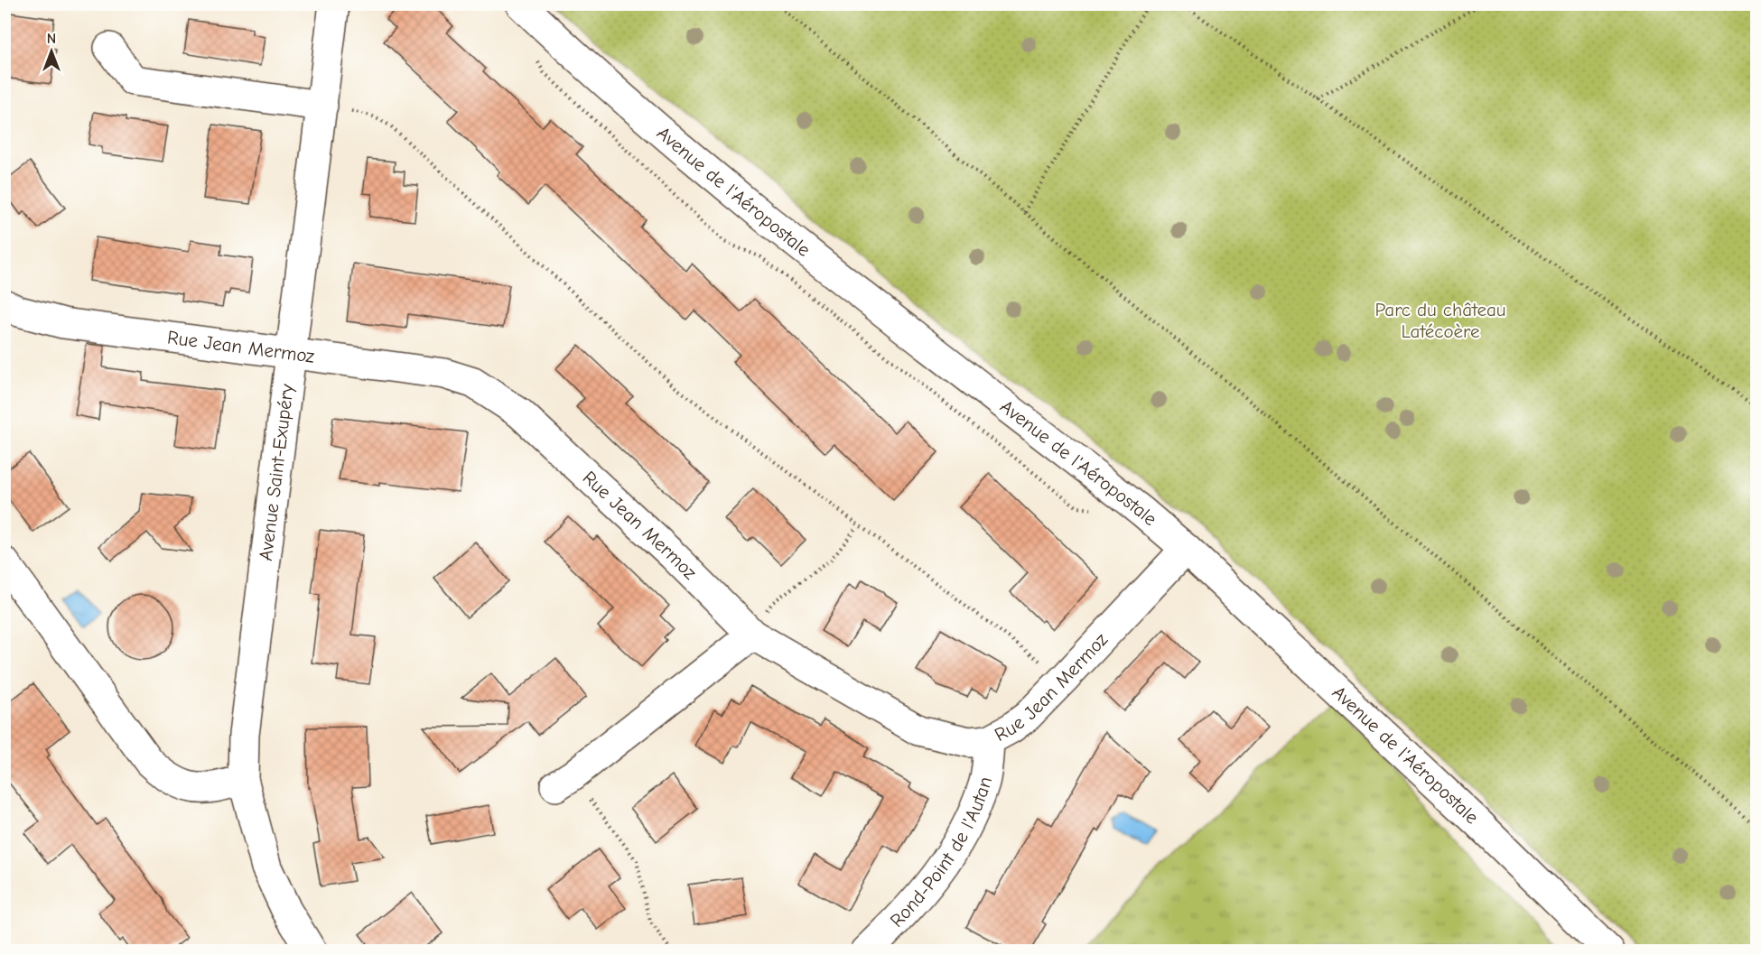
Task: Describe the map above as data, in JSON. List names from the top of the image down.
{
  "streets": {
    "street": [
      "Avenue de l'Aéropostale",
      "Rue Jean Mermoz",
      "Avenue Saint-Exupéry",
      "Rond-Point de l'Autan"
    ]
  },
  "crossings": [
    ["Avenue de l'Aéropostale", "Rue Jean Mermoz"],
    ["Rue Jean Mermoz", "Avenue Saint-Exupéry"],
    ["Rue Jean Mermoz", "Rond-Point de l'Autan"]
  ],
  "parks": ["Parc du château Latécoère"],
  "north": "top"
}
